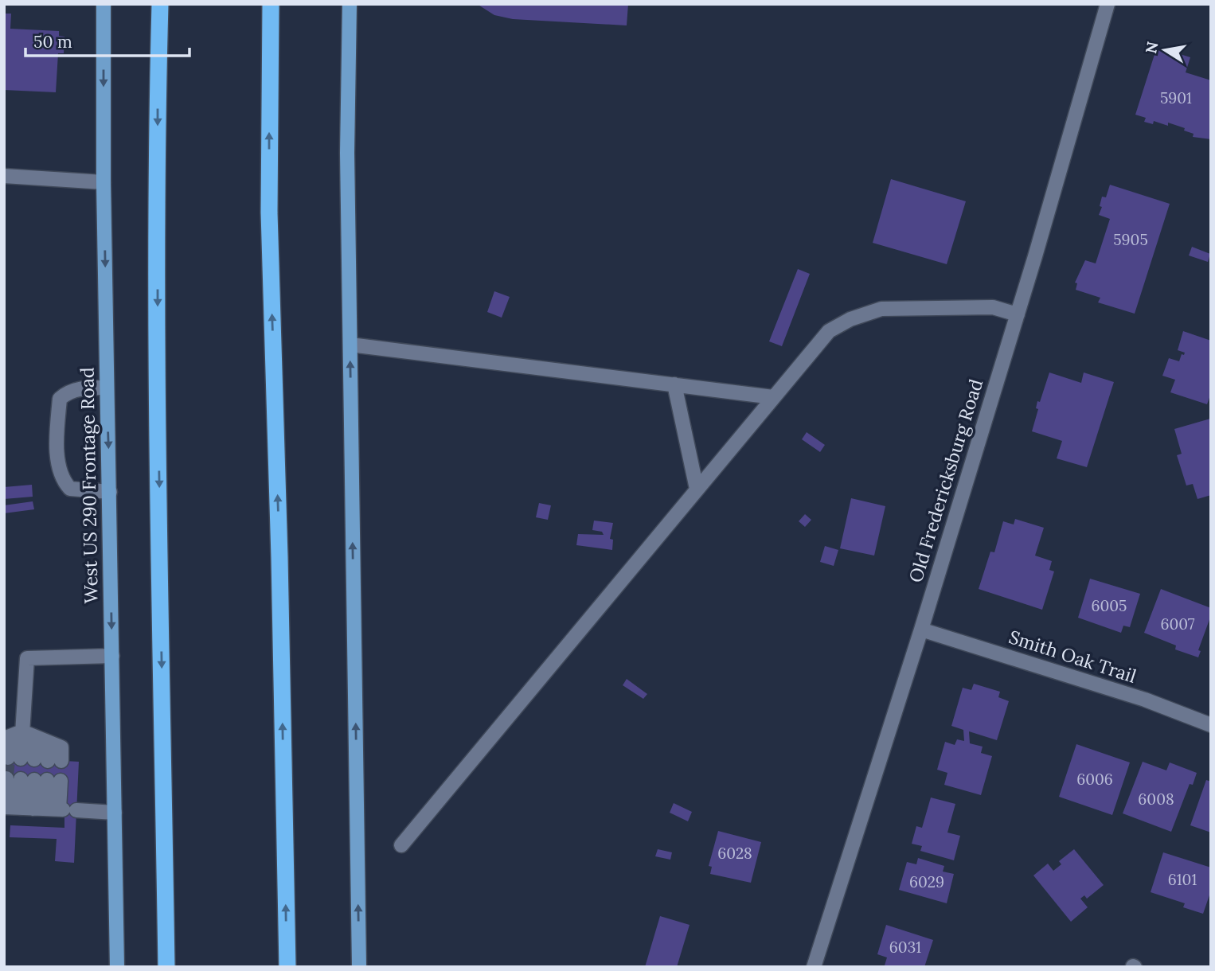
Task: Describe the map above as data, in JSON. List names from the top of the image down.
{
  "streets": {
    "main road": ["West US 290 Frontage Road"],
    "street": ["Old Fredericksburg Road", "Smith Oak Trail"]
  },
  "crossings": [
    ["Old Fredericksburg Road", "Smith Oak Trail"]
  ],
  "one_way": ["West US 290 Frontage Road"],
  "house_numbers": [
    "5901",
    "5905",
    "6005",
    "6007",
    "6006",
    "6008",
    "6028",
    "6101",
    "6029",
    "6031"
  ],
  "scale_bar": "50 m",
  "north": "left"
}
